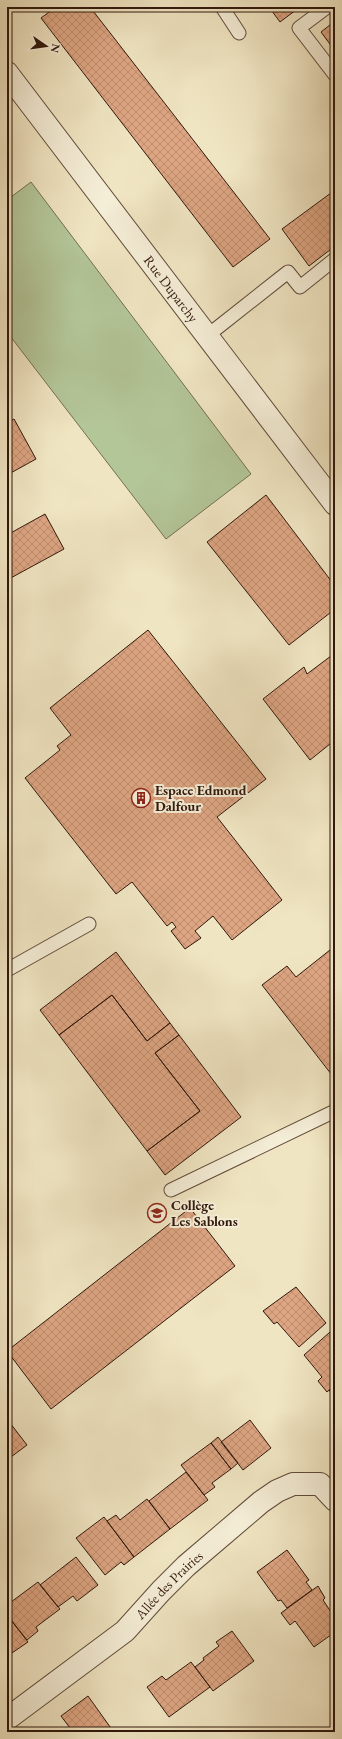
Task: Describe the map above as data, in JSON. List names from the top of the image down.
{
  "streets": {
    "street": ["Rue Duparchy", "Allée des Prairies"]
  },
  "places": {
    "building": ["Espace Edmond Dalfour"],
    "school or university": ["Collège Les Sablons"]
  },
  "north": "right"
}
